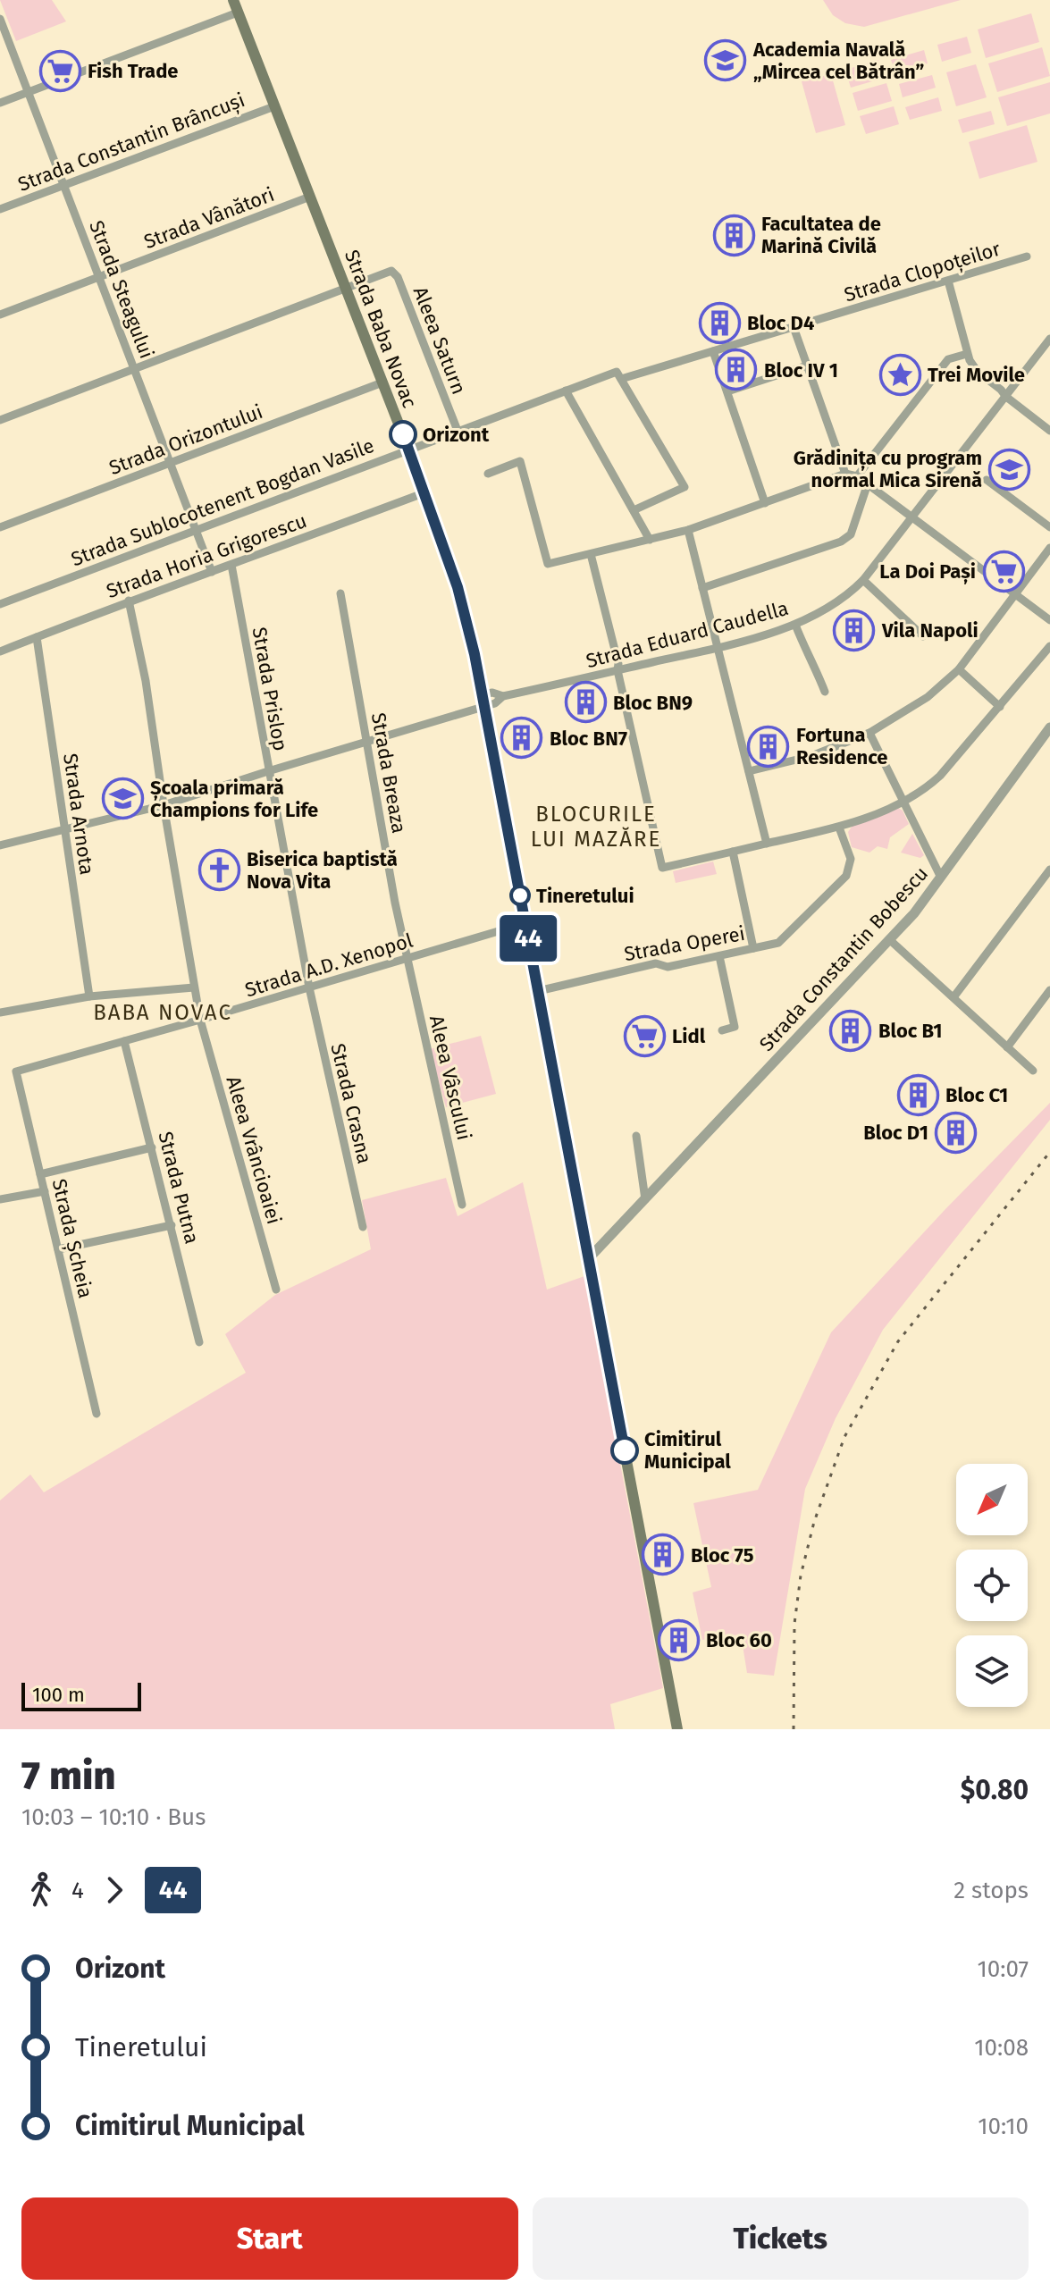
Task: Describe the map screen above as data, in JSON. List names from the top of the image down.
{
  "streets": {
    "main road": ["Strada Baba Novac"],
    "street": [
      "Strada Constantin Brâncuși",
      "Strada Vânători",
      "Strada Clopoțeilor",
      "Strada Steagului",
      "Aleea Saturn",
      "Strada Orizontului",
      "Strada Sublocotenent Bogdan Vasile",
      "Strada Horia Grigorescu",
      "Strada Eduard Caudella",
      "Strada Prislop",
      "Strada Breaza",
      "Strada Arnota",
      "Strada Operei",
      "Strada Constantin Bobescu",
      "Strada A.D. Xenopol",
      "Aleea Vâscului",
      "Strada Crasna",
      "Aleea Vrâncioaiei",
      "Strada Putna",
      "Strada Șcheia"
    ]
  },
  "crossings": [
    ["Strada Constantin Brâncuși", "Strada Steagului"],
    ["Strada Constantin Brâncuși", "Strada Baba Novac"],
    ["Strada Vânători", "Strada Steagului"],
    ["Strada Vânători", "Strada Baba Novac"],
    ["Strada Clopoțeilor", "Strada Sublocotenent Bogdan Vasile"],
    ["Strada Steagului", "Strada Orizontului"],
    ["Strada Steagului", "Strada Sublocotenent Bogdan Vasile"],
    ["Strada Steagului", "Strada Horia Grigorescu"],
    ["Strada Baba Novac", "Aleea Saturn"],
    ["Strada Baba Novac", "Strada Orizontului"],
    ["Strada Baba Novac", "Strada Sublocotenent Bogdan Vasile"],
    ["Strada Baba Novac", "Strada Horia Grigorescu"],
    ["Strada Baba Novac", "Strada Eduard Caudella"],
    ["Strada Baba Novac", "Strada Operei"],
    ["Strada Baba Novac", "Strada Constantin Bobescu"],
    ["Strada Baba Novac", "Strada A.D. Xenopol"],
    ["Aleea Saturn", "Strada Sublocotenent Bogdan Vasile"],
    ["Strada Horia Grigorescu", "Strada Prislop"],
    ["Strada Horia Grigorescu", "Strada Arnota"],
    ["Strada Horia Grigorescu", "Aleea Vrâncioaiei"],
    ["Strada Eduard Caudella", "Strada Prislop"],
    ["Strada Eduard Caudella", "Strada Breaza"],
    ["Strada Eduard Caudella", "Strada Arnota"],
    ["Strada Eduard Caudella", "Aleea Vrâncioaiei"],
    ["Strada Prislop", "Strada A.D. Xenopol"],
    ["Strada Prislop", "Strada Crasna"],
    ["Strada Breaza", "Strada A.D. Xenopol"],
    ["Strada Breaza", "Aleea Vâscului"],
    ["Strada A.D. Xenopol", "Aleea Vâscului"],
    ["Strada A.D. Xenopol", "Strada Crasna"],
    ["Strada A.D. Xenopol", "Aleea Vrâncioaiei"],
    ["Strada A.D. Xenopol", "Strada Putna"],
    ["Strada A.D. Xenopol", "Strada Șcheia"]
  ],
  "districts": ["BLOCURILE LUI MAZĂRE", "BABA NOVAC"],
  "places": {
    "school or university": ["Academia Navală „Mircea cel Bătrân”", "Grădinița cu program normal Mica Sirenă", "Școala primară Champions for Life"],
    "supermarket": ["Fish Trade", "La Doi Pași", "Lidl"],
    "building": [
      "Facultatea de Marină Civilă",
      "Bloc D4",
      "Bloc IV 1",
      "Vila Napoli",
      "Bloc BN9",
      "Bloc BN7",
      "Fortuna Residence",
      "Bloc B1",
      "Bloc C1",
      "Bloc D1",
      "Bloc 75",
      "Bloc 60"
    ],
    "place": ["Trei Movile"],
    "other": ["Orizont", "Tineretului", "Cimitirul Municipal"],
    "church": ["Biserica baptistă Nova Vita"]
  },
  "lines": ["bus line 44"],
  "scale_bar": "100 m",
  "north": "bottom left",
  "page": {
    "on_map": "44",
    "scale": "100 m",
    "heading": ["7 min", "10:03 – 10:10 · Bus", "$0.80"],
    "legs": ["4", "44", "2 stops"],
    "list": [
      {
        "name": "Orizont",
        "value": "10:07"
      },
      {
        "name": "Tineretului",
        "value": "10:08"
      },
      {
        "name": "Cimitirul Municipal",
        "value": "10:10"
      }
    ],
    "buttons": ["Start", "Tickets"]
  }
}
